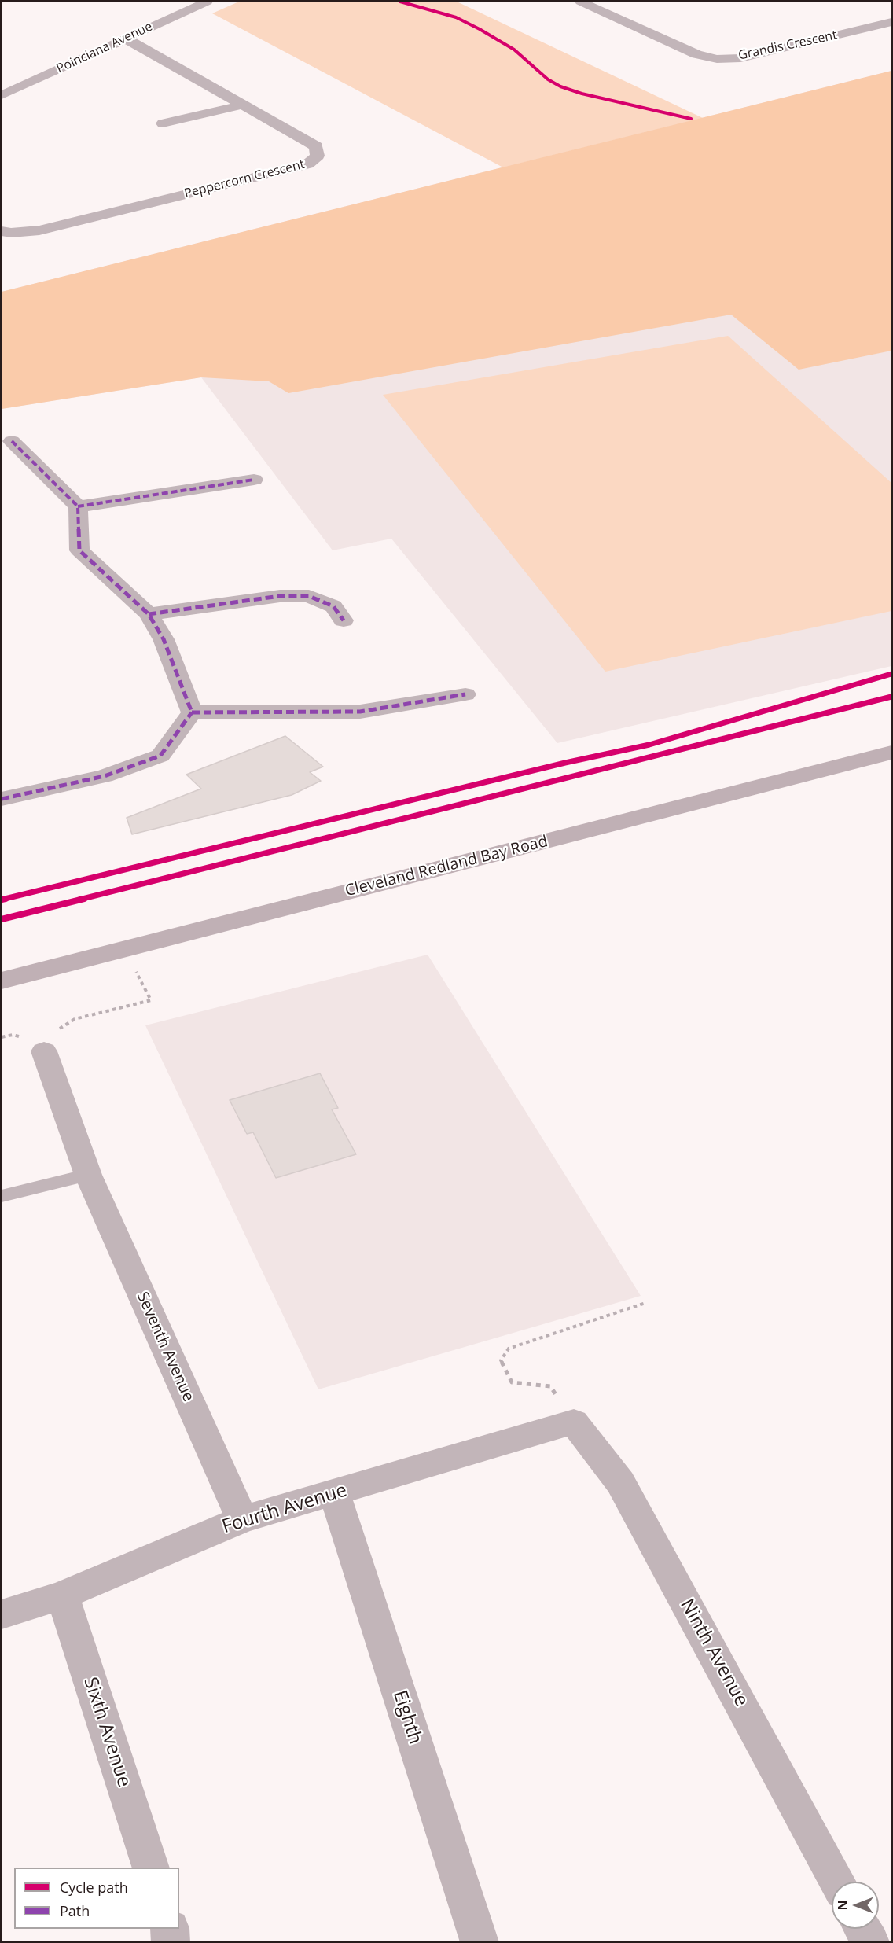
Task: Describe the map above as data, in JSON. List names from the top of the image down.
{
  "streets": {
    "highway": ["Cleveland Redland Bay Road"],
    "street": [
      "Grandis Crescent",
      "Poinciana Avenue",
      "Peppercorn Crescent",
      "Seventh Avenue",
      "Fourth Avenue",
      "Ninth Avenue",
      "Eighth",
      "Sixth Avenue"
    ]
  },
  "crossings": [
    ["Poinciana Avenue", "Peppercorn Crescent"],
    ["Seventh Avenue", "Fourth Avenue"],
    ["Fourth Avenue", "Ninth Avenue"],
    ["Fourth Avenue", "Eighth"],
    ["Fourth Avenue", "Sixth Avenue"]
  ],
  "legend": ["Cycle path", "Path"],
  "north": "left"
}
